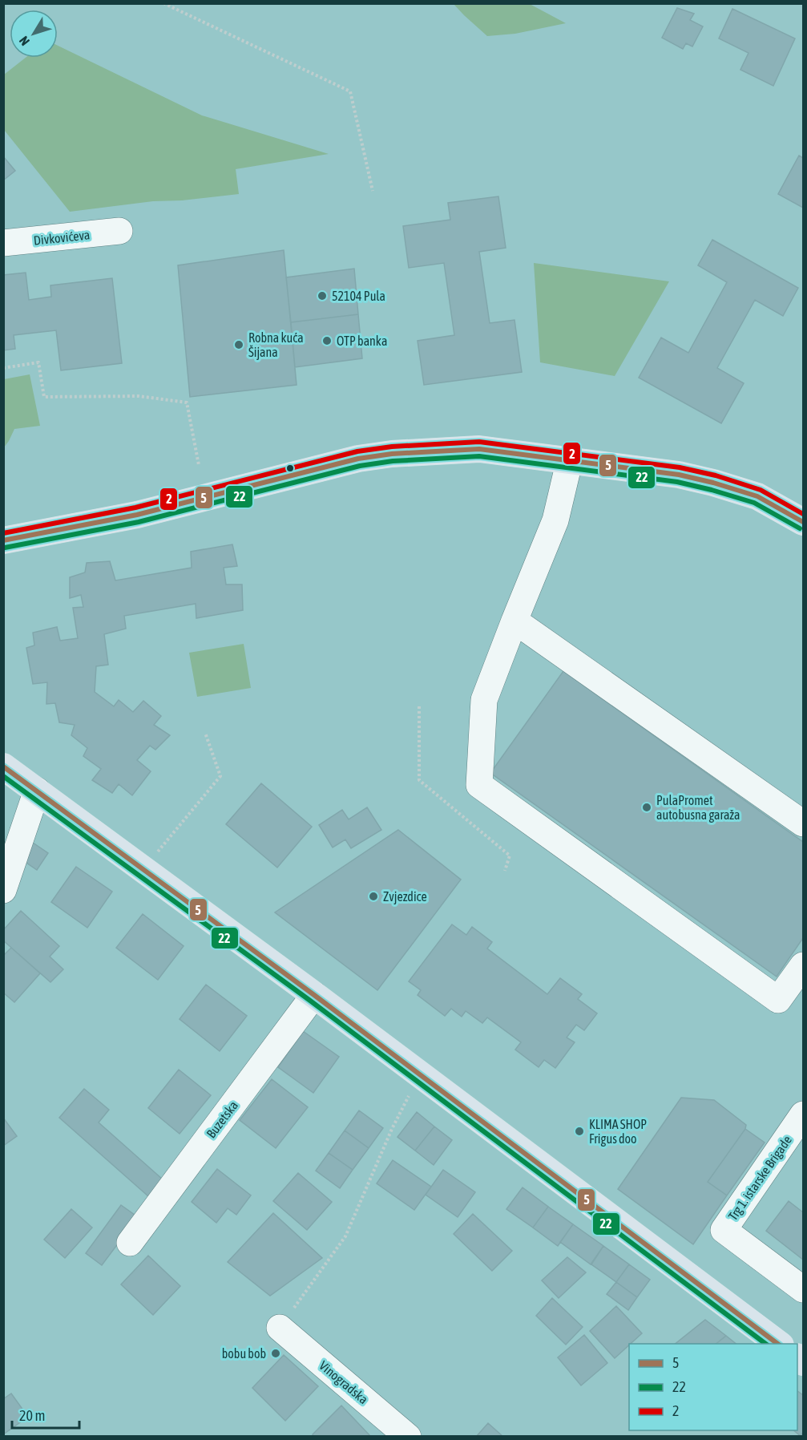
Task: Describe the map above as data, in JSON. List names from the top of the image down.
{
  "streets": {
    "street": [
      "Divkovićeva",
      "Buzetska",
      "Trg 1. istarske Brigade",
      "Vinogradska"
    ]
  },
  "places": [
    "52104 Pula",
    "OTP banka",
    "Robna kuća Šijana",
    "PulaPromet autobusna garaža",
    "Zvjezdice",
    "KLIMA SHOP Frigus doo",
    "bobu bob"
  ],
  "lines": ["transit line 2", "transit line 5", "transit line 22"],
  "legend": ["5", "22", "2"],
  "scale_bar": "20 m",
  "north": "bottom left"
}
